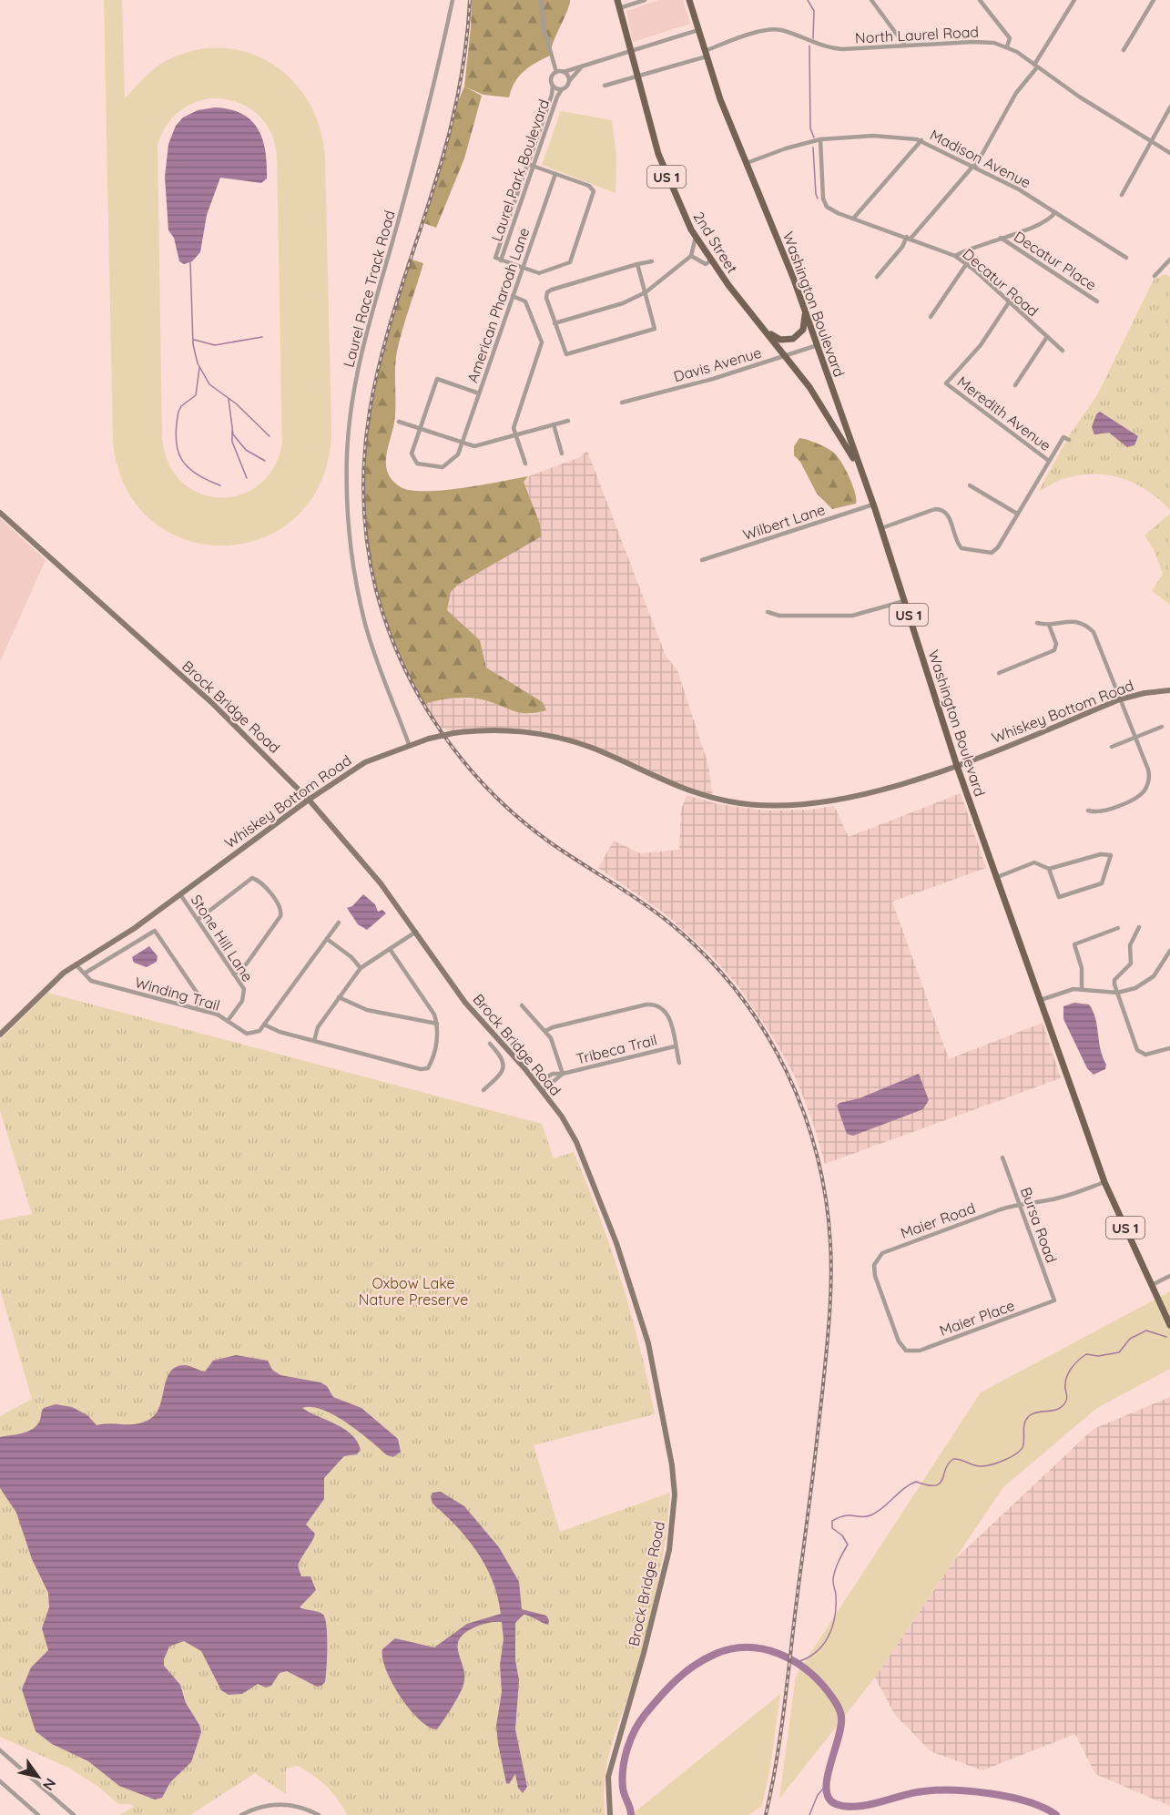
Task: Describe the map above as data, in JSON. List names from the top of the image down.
{
  "streets": {
    "main road": ["US 1", "2nd Street", "Washington Boulevard"],
    "street": [
      "North Laurel Road",
      "Madison Avenue",
      "Laurel Park Boulevard",
      "Decatur Place",
      "Decatur Road",
      "Laurel Race Track Road",
      "American Pharoah Lane",
      "Davis Avenue",
      "Meredith Avenue",
      "Wilbert Lane",
      "Brock Bridge Road",
      "Whiskey Bottom Road",
      "Stone Hill Lane",
      "Winding Trail",
      "Tribeca Trail",
      "Maier Road",
      "Bursa Road",
      "Maier Place"
    ]
  },
  "crossings": [
    ["North Laurel Road", "2nd Street"],
    ["North Laurel Road", "Washington Boulevard"],
    ["Madison Avenue", "Decatur Road"],
    ["Madison Avenue", "Washington Boulevard"],
    ["2nd Street", "Washington Boulevard"],
    ["2nd Street", "Davis Avenue"],
    ["Decatur Road", "Meredith Avenue"],
    ["Laurel Race Track Road", "Whiskey Bottom Road"],
    ["Washington Boulevard", "Davis Avenue"],
    ["Washington Boulevard", "Wilbert Lane"],
    ["Washington Boulevard", "Whiskey Bottom Road"],
    ["Washington Boulevard", "Maier Road"],
    ["Brock Bridge Road", "Whiskey Bottom Road"],
    ["Brock Bridge Road", "Tribeca Trail"],
    ["Whiskey Bottom Road", "Stone Hill Lane"],
    ["Whiskey Bottom Road", "Winding Trail"],
    ["Stone Hill Lane", "Winding Trail"],
    ["Maier Road", "Bursa Road"],
    ["Maier Road", "Maier Place"],
    ["Bursa Road", "Maier Place"]
  ],
  "parks": ["Oxbow Lake Nature Preserve"],
  "north": "bottom right"
}
